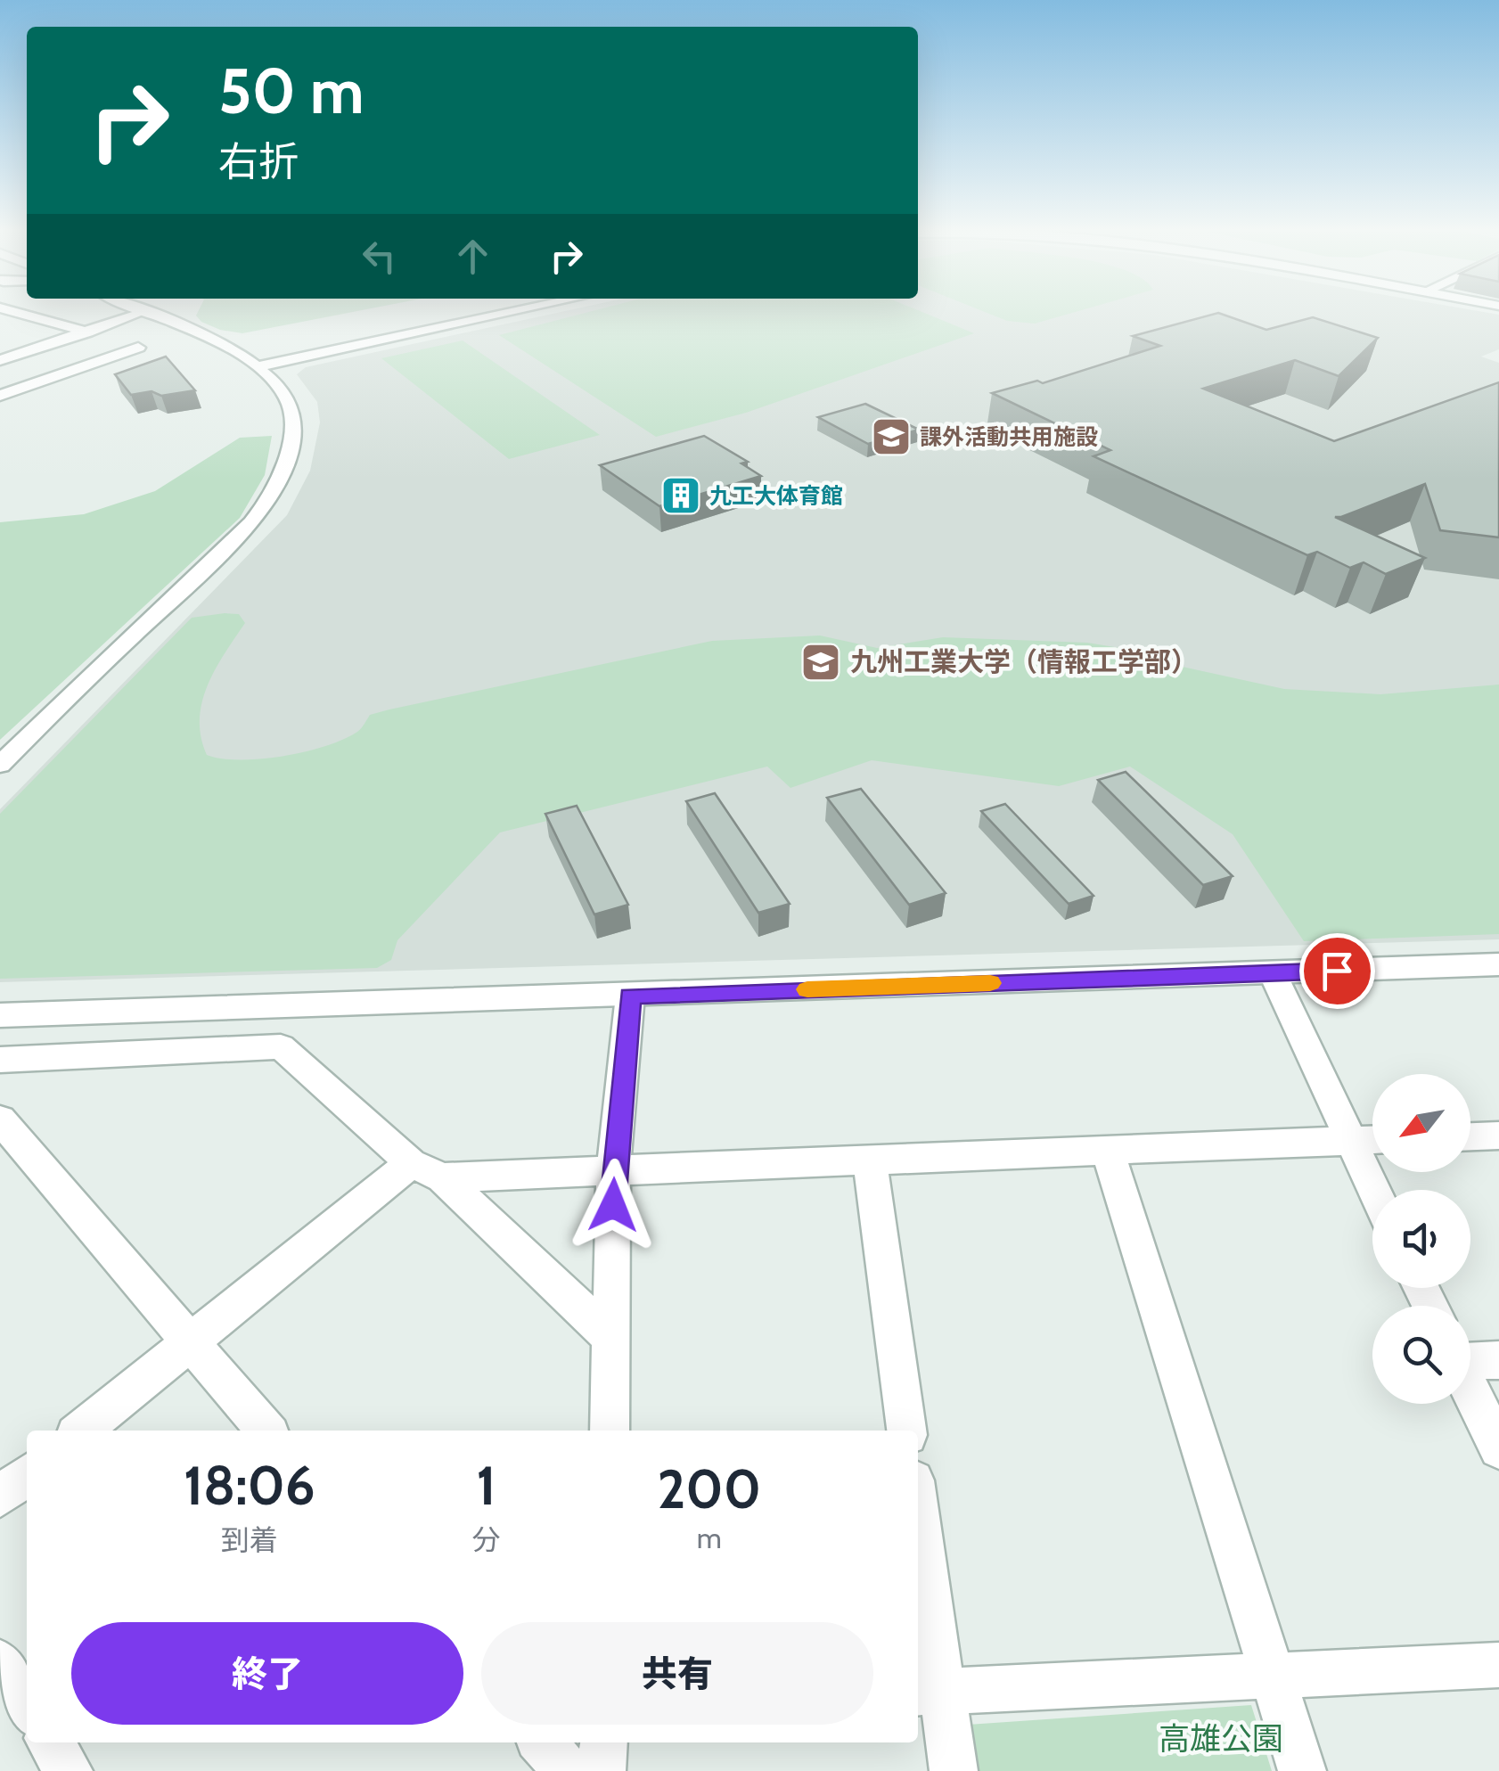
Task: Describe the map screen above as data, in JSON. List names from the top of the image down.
{
  "parks": ["高雄公園"],
  "places": {
    "school or university": ["課外活動共用施設", "九州工業大学（情報工学部）"],
    "building": ["九工大体育館"]
  },
  "north": "bottom left",
  "page": {
    "turn": ["50 m", "右折"],
    "eta": [
      "18:06",
      "到着",
      "1",
      "分",
      "200",
      "m"
    ],
    "buttons": ["終了", "共有"]
  }
}
